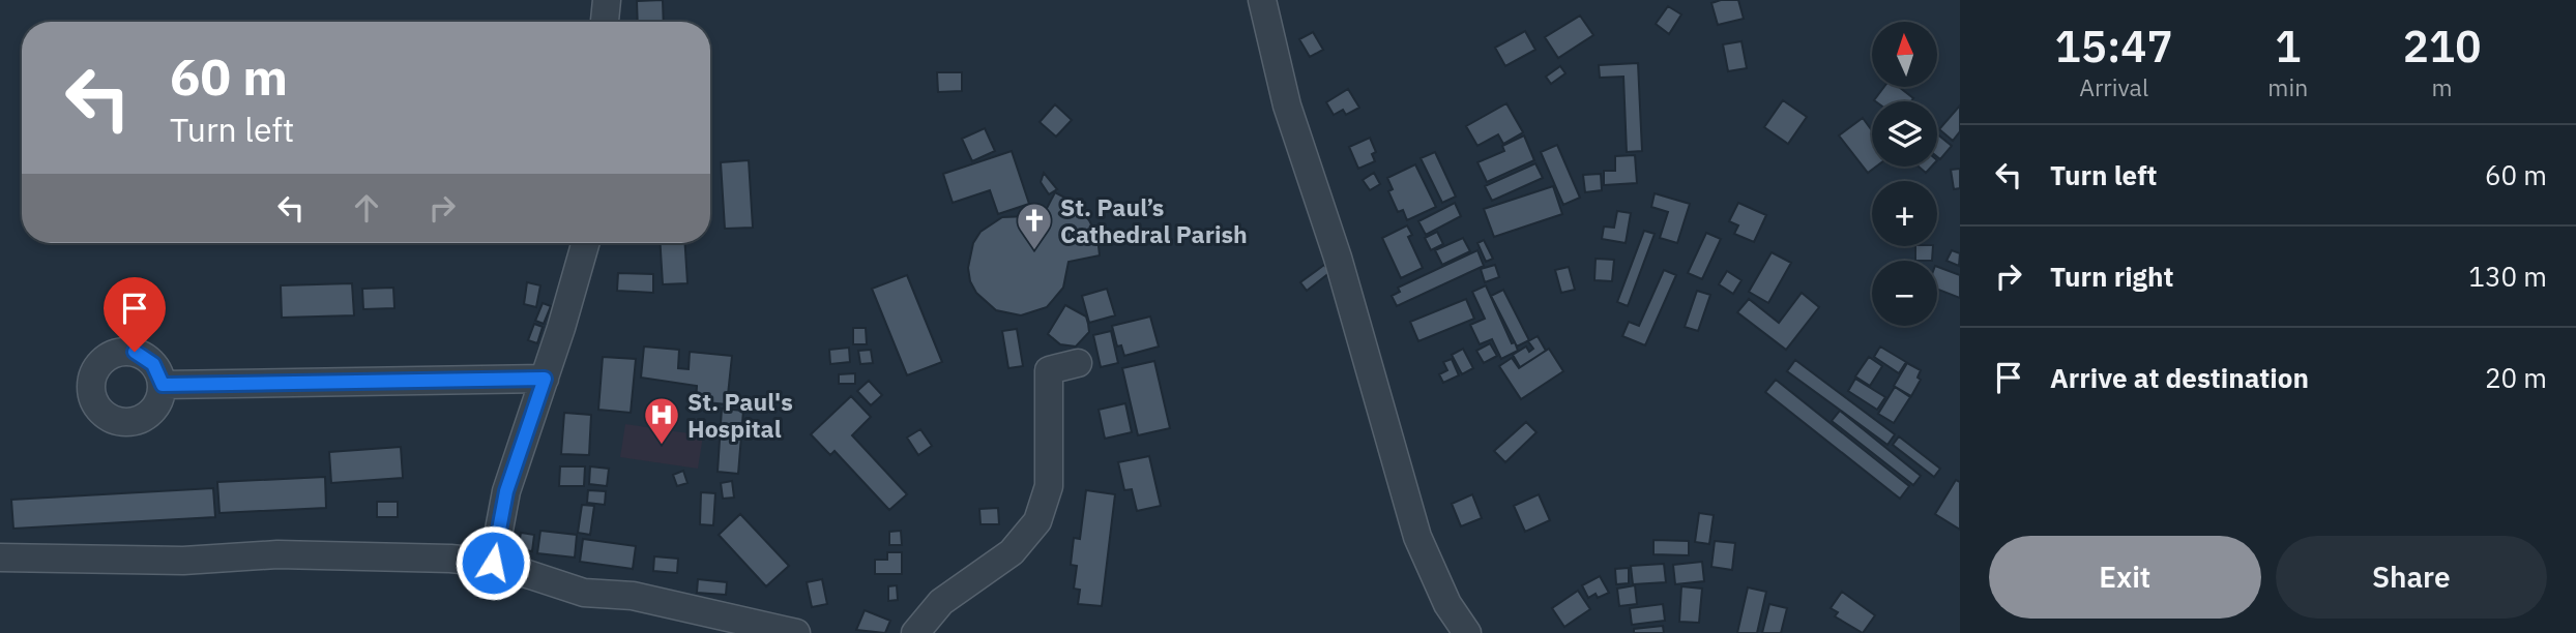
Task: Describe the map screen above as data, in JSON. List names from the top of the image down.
{
  "places": {
    "church": ["St. Paul’s Cathedral Parish"],
    "hospital": ["St. Paul's Hospital"]
  },
  "north": "top",
  "page": {
    "eta": [
      "15:47",
      "Arrival",
      "1",
      "min",
      "210",
      "m"
    ],
    "map_buttons": ["+", "−"],
    "turn": ["60 m", "Turn left"],
    "list": [
      {
        "name": "Turn left",
        "value": "60 m"
      },
      {
        "name": "Turn right",
        "value": "130 m"
      },
      {
        "name": "Arrive at destination",
        "value": "20 m"
      }
    ],
    "buttons": ["Exit", "Share"]
  }
}
